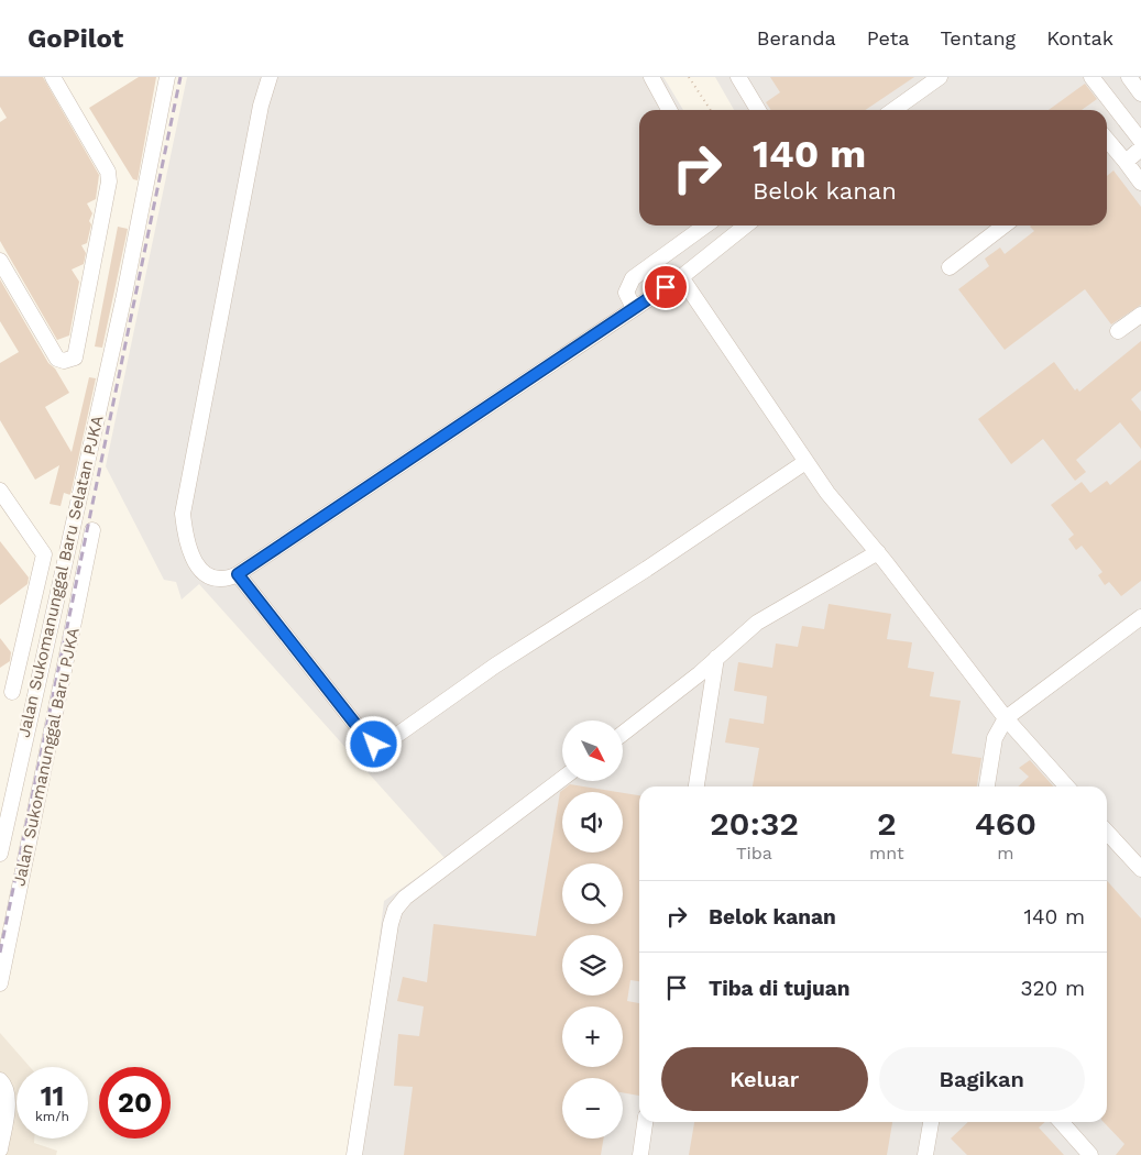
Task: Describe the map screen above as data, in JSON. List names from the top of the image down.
{
  "streets": {
    "street": ["Jalan Sukomanunggal Baru Selatan PJKA", "Jalan Sukomanunggal Baru PJKA"]
  },
  "north": "bottom right",
  "page": {
    "header": "GoPilot",
    "nav": [
      "Beranda",
      "Peta",
      "Tentang",
      "Kontak"
    ],
    "turn": ["140 m", "Belok kanan"],
    "map_buttons": ["+", "−"],
    "eta": [
      "20:32",
      "Tiba",
      "2",
      "mnt",
      "460",
      "m"
    ],
    "list": [
      {
        "name": "Belok kanan",
        "value": "140 m"
      },
      {
        "name": "Tiba di tujuan",
        "value": "320 m"
      }
    ],
    "buttons": ["Keluar", "Bagikan"],
    "speed": "11 km/h",
    "limit": "20"
  }
}
